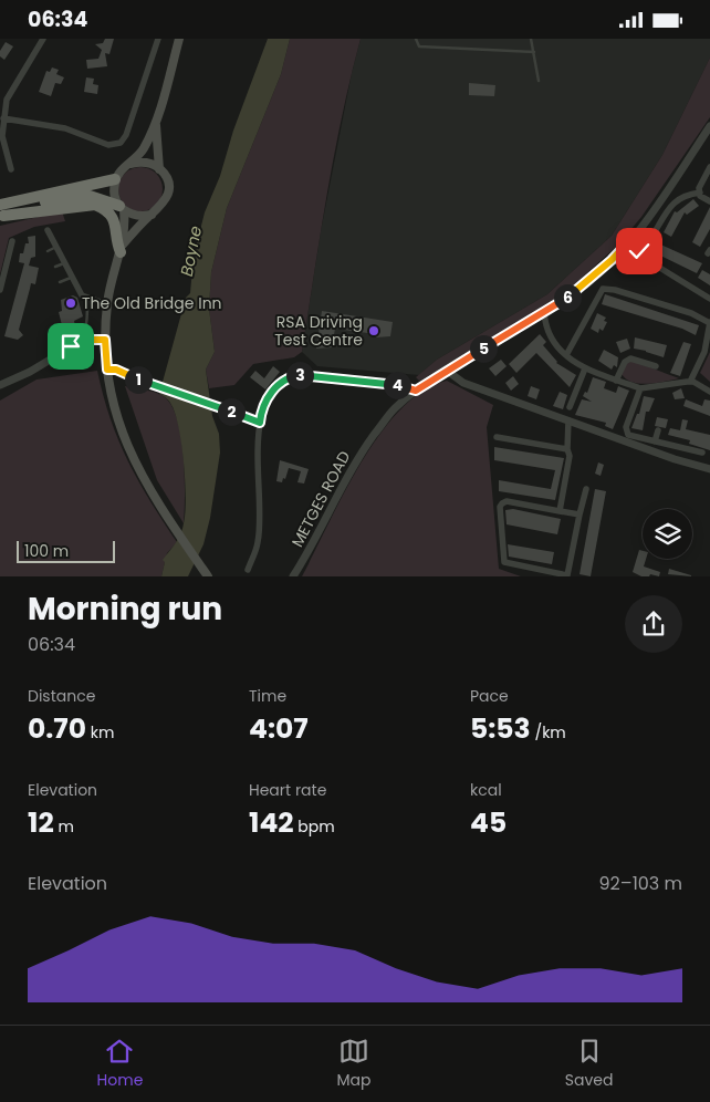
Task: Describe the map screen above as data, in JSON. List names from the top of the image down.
{
  "streets": {
    "street": ["METGES ROAD"]
  },
  "water": ["Boyne"],
  "places": ["The Old Bridge Inn", "RSA Driving Test Centre"],
  "scale_bar": "100 m",
  "page": {
    "status": "06:34",
    "pins": [
      "6",
      "5",
      "3",
      "1",
      "4",
      "2"
    ],
    "scale": "100 m",
    "heading": ["Morning run", "06:34"],
    "stats": [
      ["Distance", "0.70 km"],
      ["Time", "4:07"],
      ["Pace", "5:53 /km"],
      ["Elevation", "12 m"],
      ["Heart rate", "142 bpm"],
      ["kcal", "45"]
    ],
    "chart": ["Elevation", "92–103 m"],
    "tabs": ["Home", "Map", "Saved"]
  }
}
